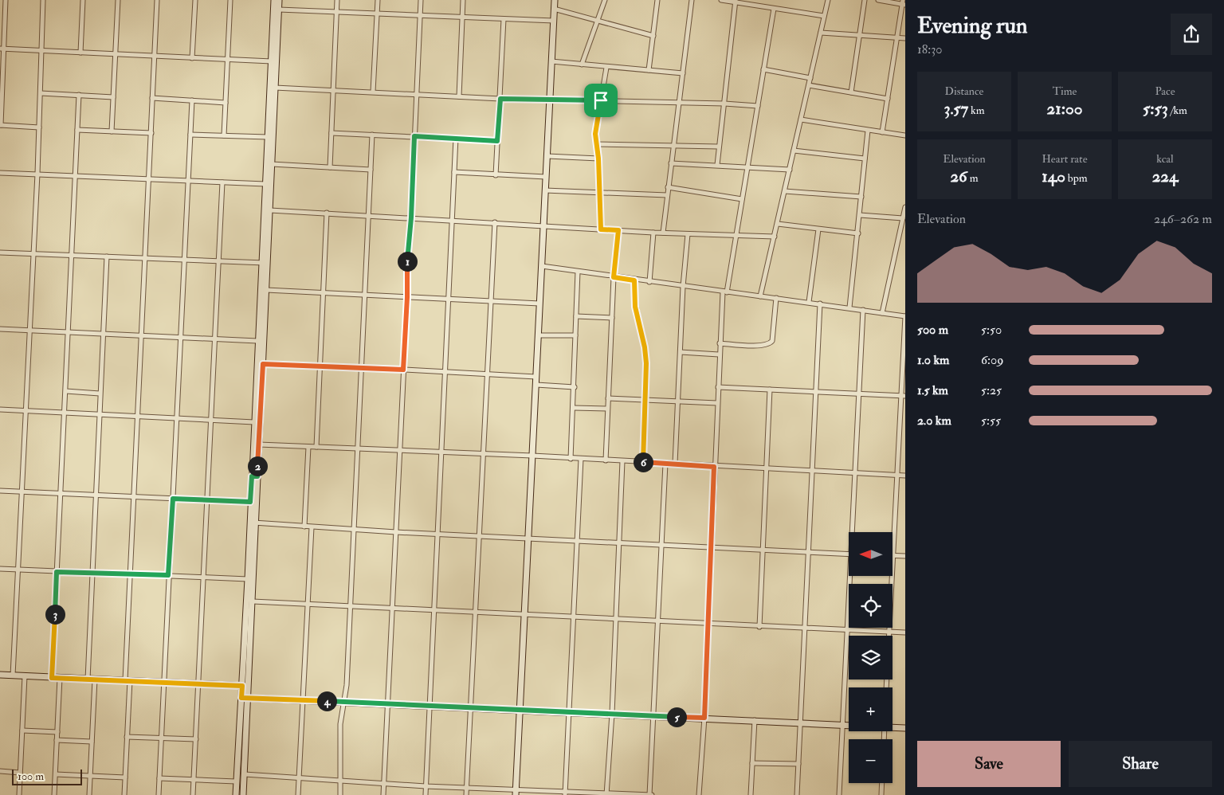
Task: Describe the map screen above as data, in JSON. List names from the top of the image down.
{
  "scale_bar": "100 m",
  "north": "left",
  "page": {
    "heading": ["Evening run", "18:30"],
    "stats": [
      ["Distance", "3.57 km"],
      ["Time", "21:00"],
      ["Pace", "5:53 /km"],
      ["Elevation", "26 m"],
      ["Heart rate", "140 bpm"],
      ["kcal", "224"]
    ],
    "chart": ["Elevation", "246–262 m"],
    "pins": [
      "1",
      "6",
      "2",
      "3",
      "4",
      "5"
    ],
    "list": [
      {
        "name": "500 m",
        "note": "5:50"
      },
      {
        "name": "1.0 km",
        "note": "6:09"
      },
      {
        "name": "1.5 km",
        "note": "5:25"
      },
      {
        "name": "2.0 km",
        "note": "5:55"
      }
    ],
    "map_buttons": ["+", "−"],
    "buttons": ["Save", "Share"],
    "scale": "100 m"
  }
}
